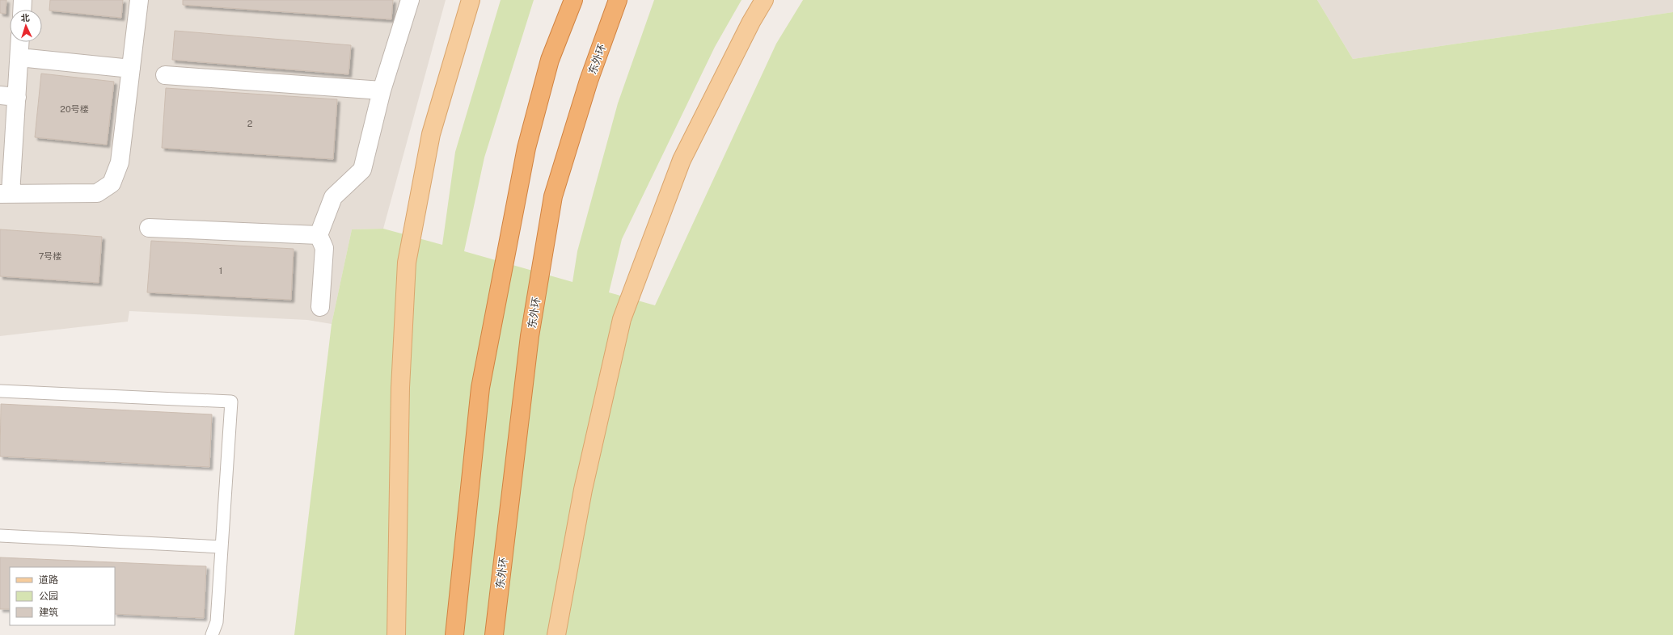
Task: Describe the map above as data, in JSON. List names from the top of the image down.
{
  "streets": {
    "highway": ["东外环"]
  },
  "house_numbers": [
    "20号楼",
    "2",
    "7号楼",
    "1"
  ],
  "legend": ["道路", "公园", "建筑"],
  "north": "top"
}
